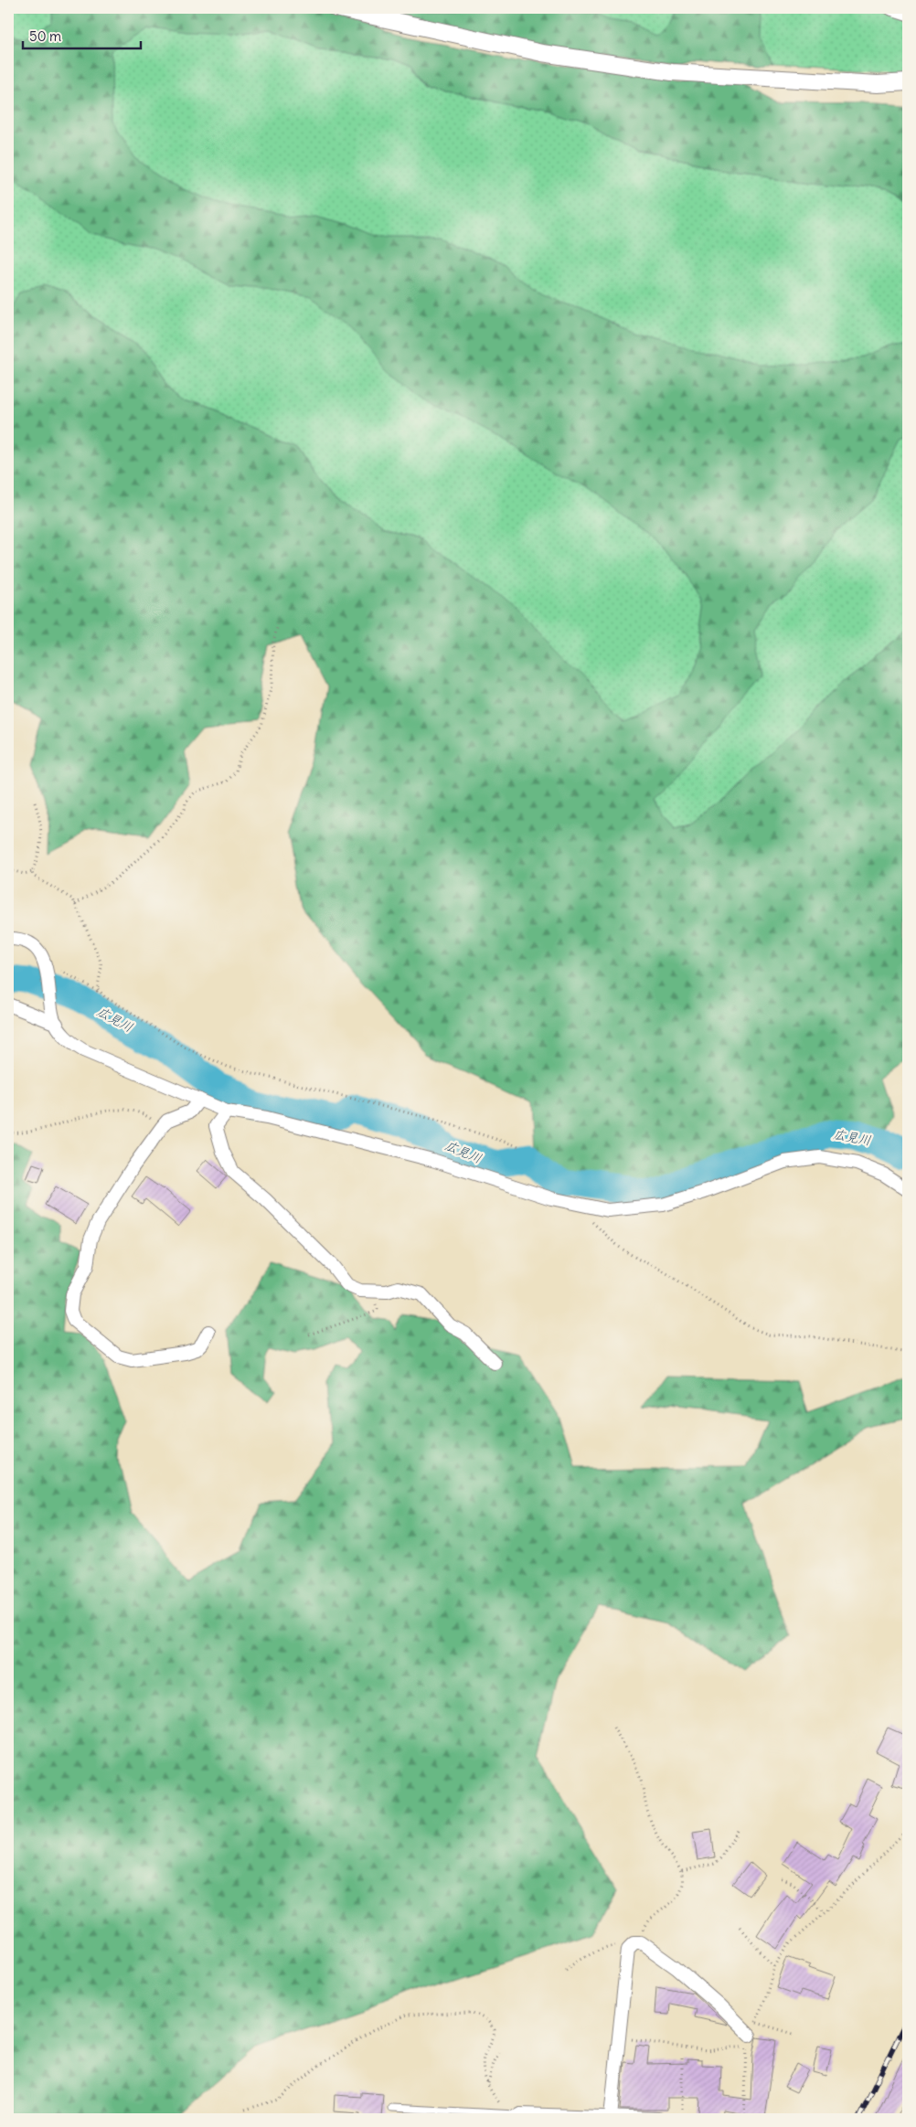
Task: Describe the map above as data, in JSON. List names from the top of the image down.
{
  "water": ["広見川"],
  "scale_bar": "50 m"
}
